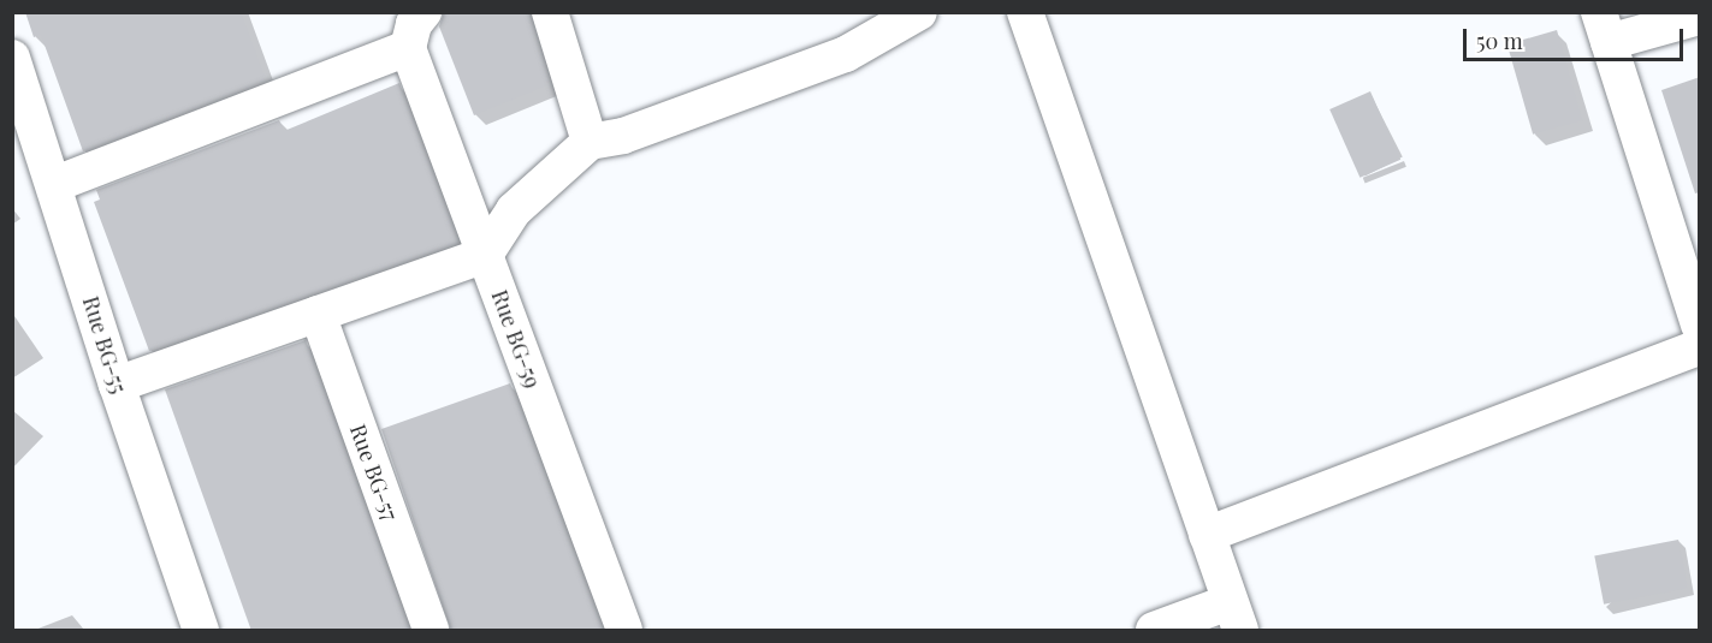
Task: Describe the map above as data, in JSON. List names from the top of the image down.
{
  "streets": {
    "street": ["Rue BG-59", "Rue BG-55", "Rue BG-57"]
  },
  "scale_bar": "50 m"
}
